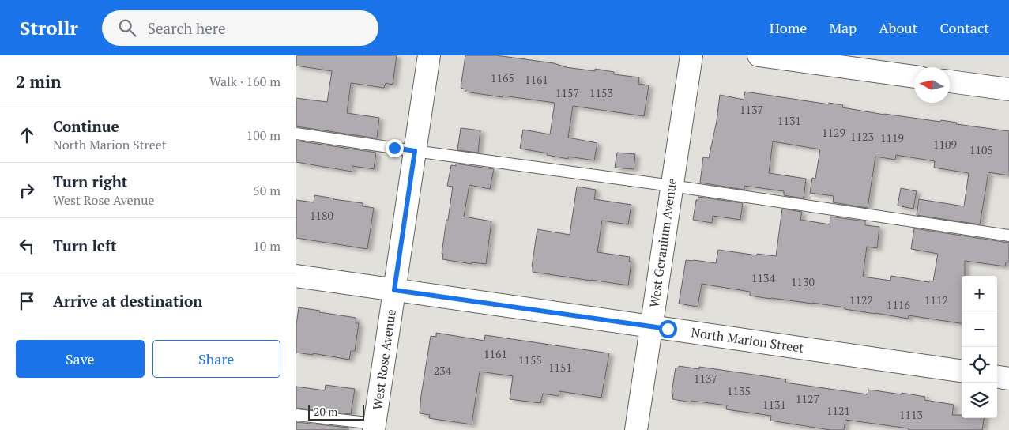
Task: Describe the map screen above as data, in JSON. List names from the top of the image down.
{
  "streets": {
    "street": ["West Geranium Avenue", "North Marion Street", "West Rose Avenue"]
  },
  "crossings": [
    ["West Geranium Avenue", "North Marion Street"],
    ["North Marion Street", "West Rose Avenue"]
  ],
  "house_numbers": [
    "1165",
    "1161",
    "1157",
    "1153",
    "1137",
    "1131",
    "1129",
    "1123",
    "1119",
    "1109",
    "1105",
    "1180",
    "1134",
    "1130",
    "1122",
    "1112",
    "1116",
    "1161",
    "1155",
    "1151",
    "234",
    "1137",
    "1135",
    "1127",
    "1131",
    "1121",
    "1113"
  ],
  "scale_bar": "20 m",
  "north": "left",
  "page": {
    "header": "Strollr",
    "search": "Search here",
    "nav": [
      "Home",
      "Map",
      "About",
      "Contact"
    ],
    "heading": ["2 min", "Walk · 160 m"],
    "list": [
      ["Continue", "North Marion Street", "100 m"],
      ["Turn right", "West Rose Avenue", "50 m"],
      ["Turn left", "10 m"],
      "Arrive at destination"
    ],
    "map_buttons": ["+", "−"],
    "buttons": ["Save", "Share"],
    "scale": "20 m"
  }
}
